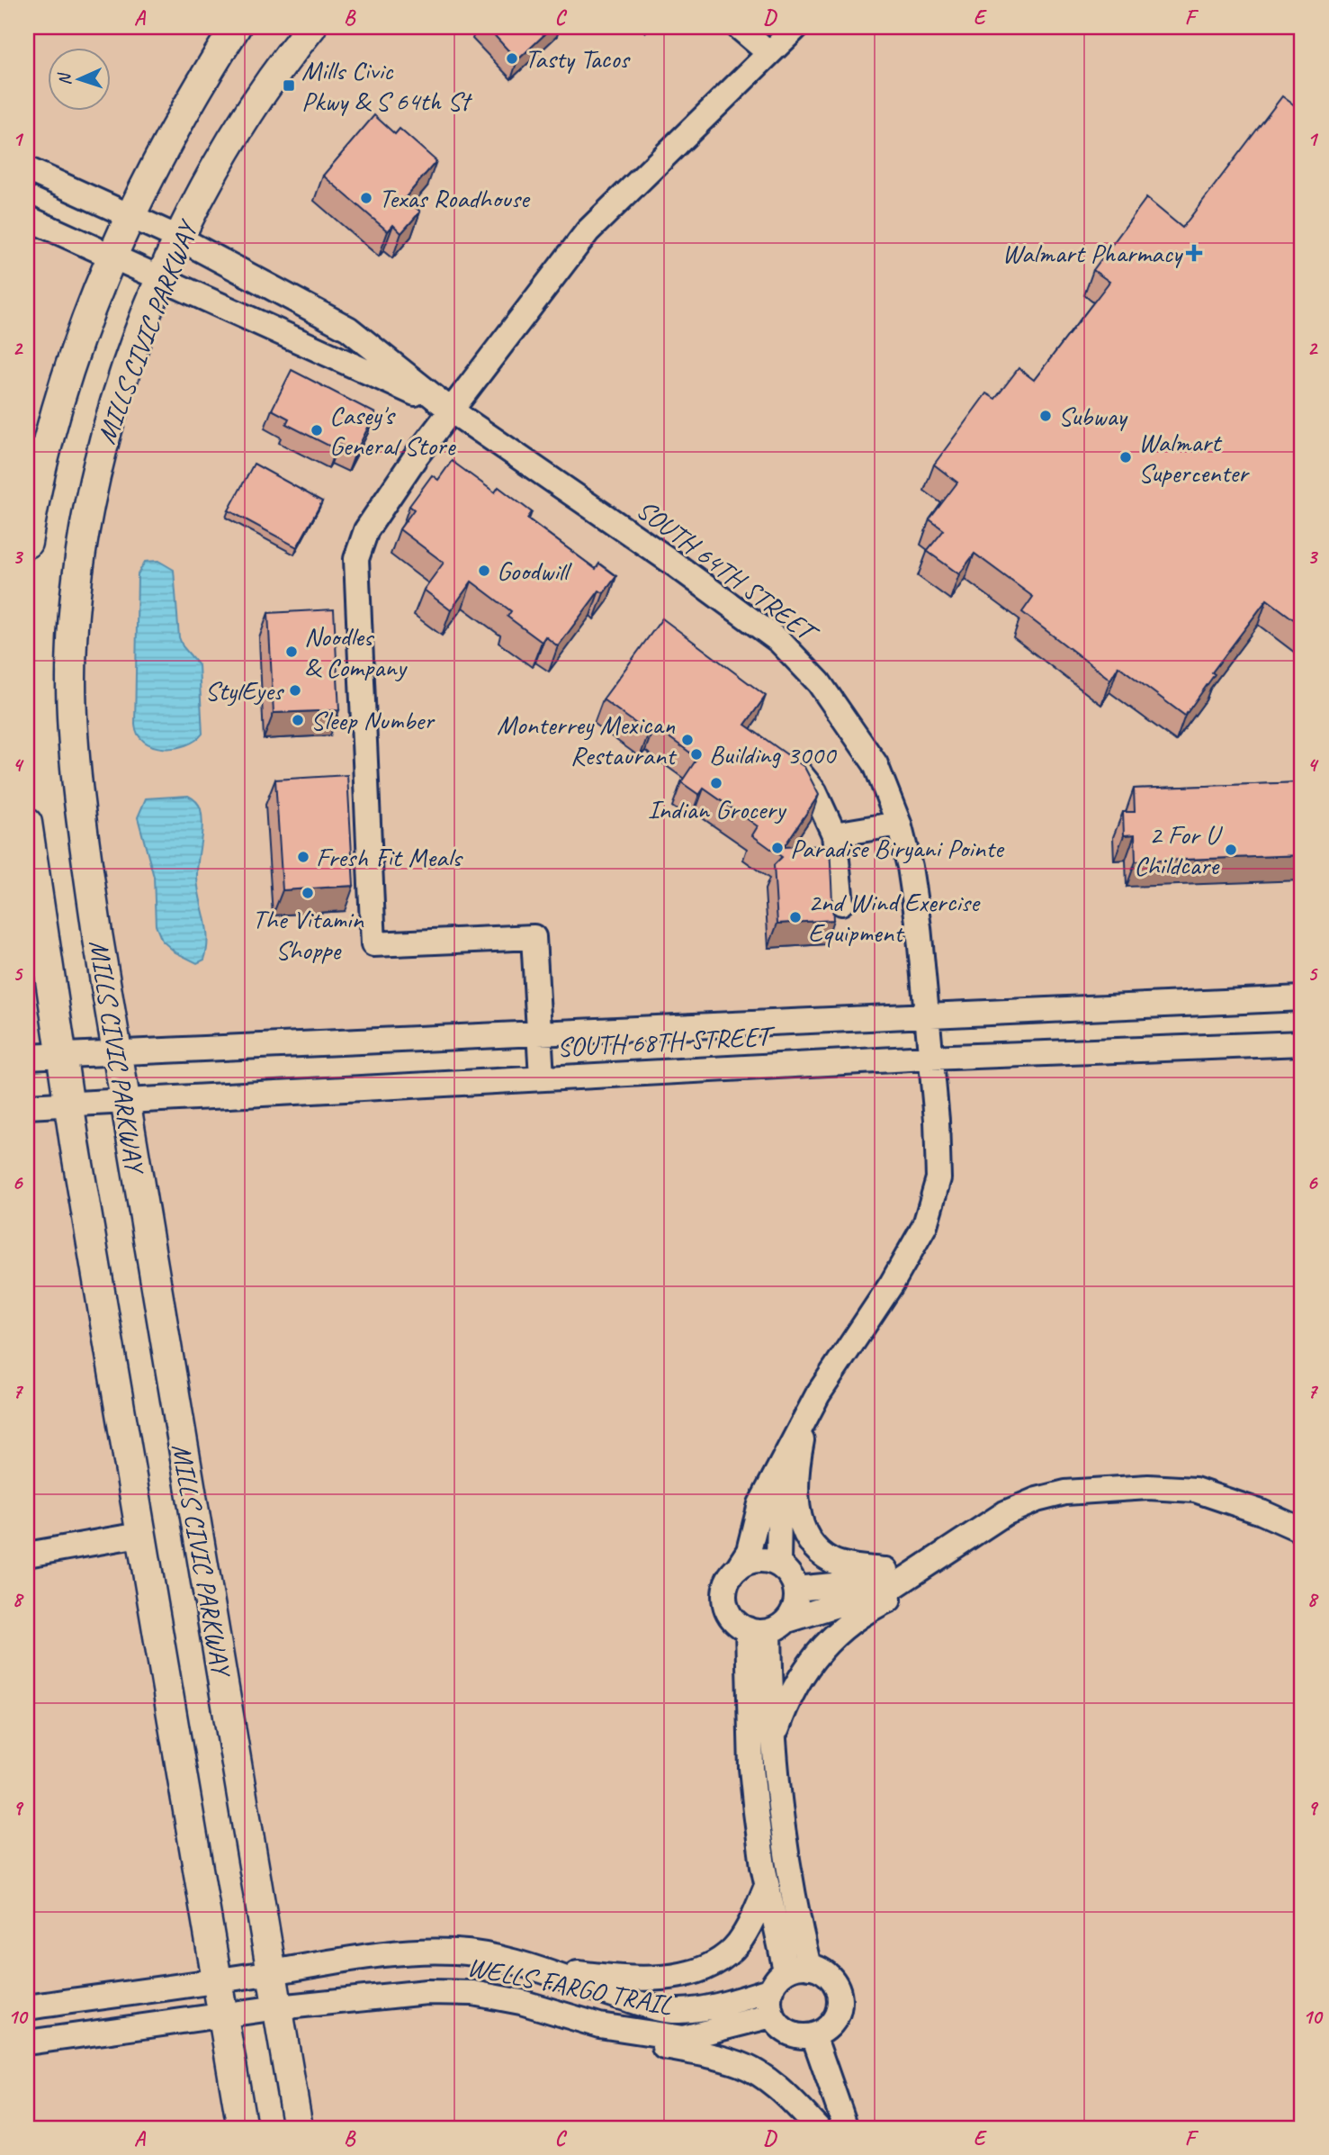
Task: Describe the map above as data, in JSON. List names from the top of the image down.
{
  "streets": {
    "main road": ["MILLS CIVIC PARKWAY"],
    "street": ["SOUTH 64TH STREET", "SOUTH 68TH STREET", "WELLS FARGO TRAIL"]
  },
  "crossings": [
    ["MILLS CIVIC PARKWAY", "SOUTH 64TH STREET"],
    ["MILLS CIVIC PARKWAY", "SOUTH 68TH STREET"],
    ["MILLS CIVIC PARKWAY", "WELLS FARGO TRAIL"],
    ["SOUTH 64TH STREET", "SOUTH 68TH STREET"]
  ],
  "places": {
    "other": [
      "Tasty Tacos",
      "Texas Roadhouse",
      "Subway",
      "Casey's General Store",
      "Walmart Supercenter",
      "Goodwill",
      "Noodles & Company",
      "StylEyes",
      "Sleep Number",
      "Monterrey Mexican Restaurant",
      "Building 3000",
      "Indian Grocery",
      "Paradise Biryani Pointe",
      "2 For U Childcare",
      "Fresh Fit Meals",
      "The Vitamin Shoppe",
      "2nd Wind Exercise Equipment"
    ],
    "transit": ["Mills Civic Pkwy & S 64th St"],
    "health": ["Walmart Pharmacy"]
  },
  "north": "left",
  "grid": {
    "columns": [
      "A",
      "B",
      "C",
      "D",
      "E",
      "F"
    ],
    "rows": [
      "1",
      "2",
      "3",
      "4",
      "5",
      "6",
      "7",
      "8",
      "9",
      "10"
    ]
  }
}
